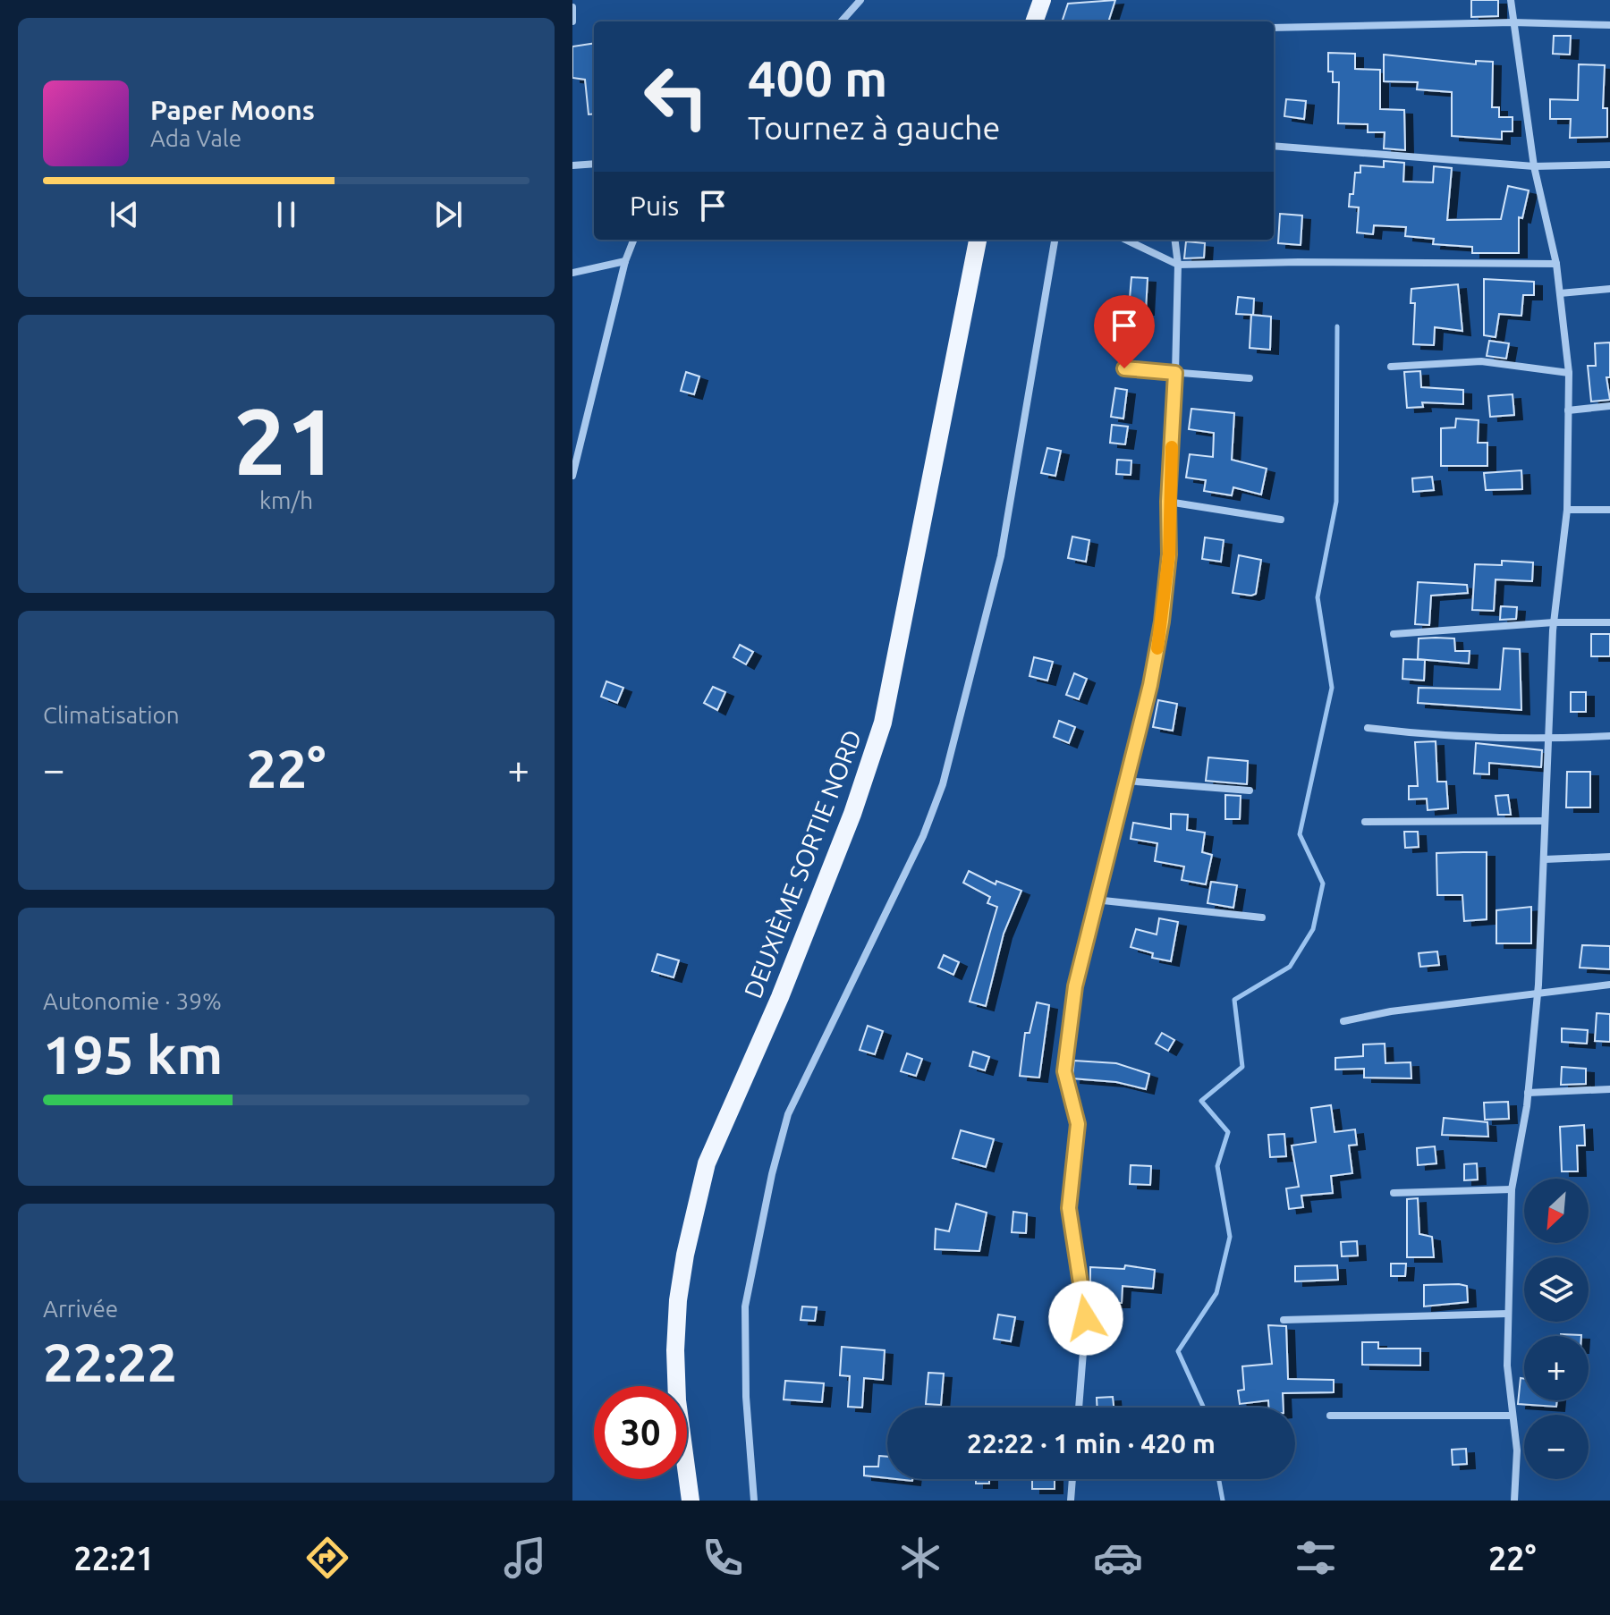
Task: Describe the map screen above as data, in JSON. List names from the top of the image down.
{
  "streets": {
    "main road": ["DEUXIÈME SORTIE NORD"]
  },
  "north": "bottom left",
  "page": {
    "turn": ["400 m", "Tournez à gauche"],
    "song": ["Paper Moons", "Ada Vale"],
    "then": "Puis",
    "tile": [
      ["21", "km/h"],
      "Climatisation",
      ["Autonomie · 39%", "195 km"],
      ["Arrivée", "22:22"]
    ],
    "heat": ["−", "22°", "+"],
    "map_buttons": ["+", "−"],
    "limit": "30",
    "trip": "22:22 · 1 min · 420 m",
    "tabs": ["22:21", "22°"]
  }
}
